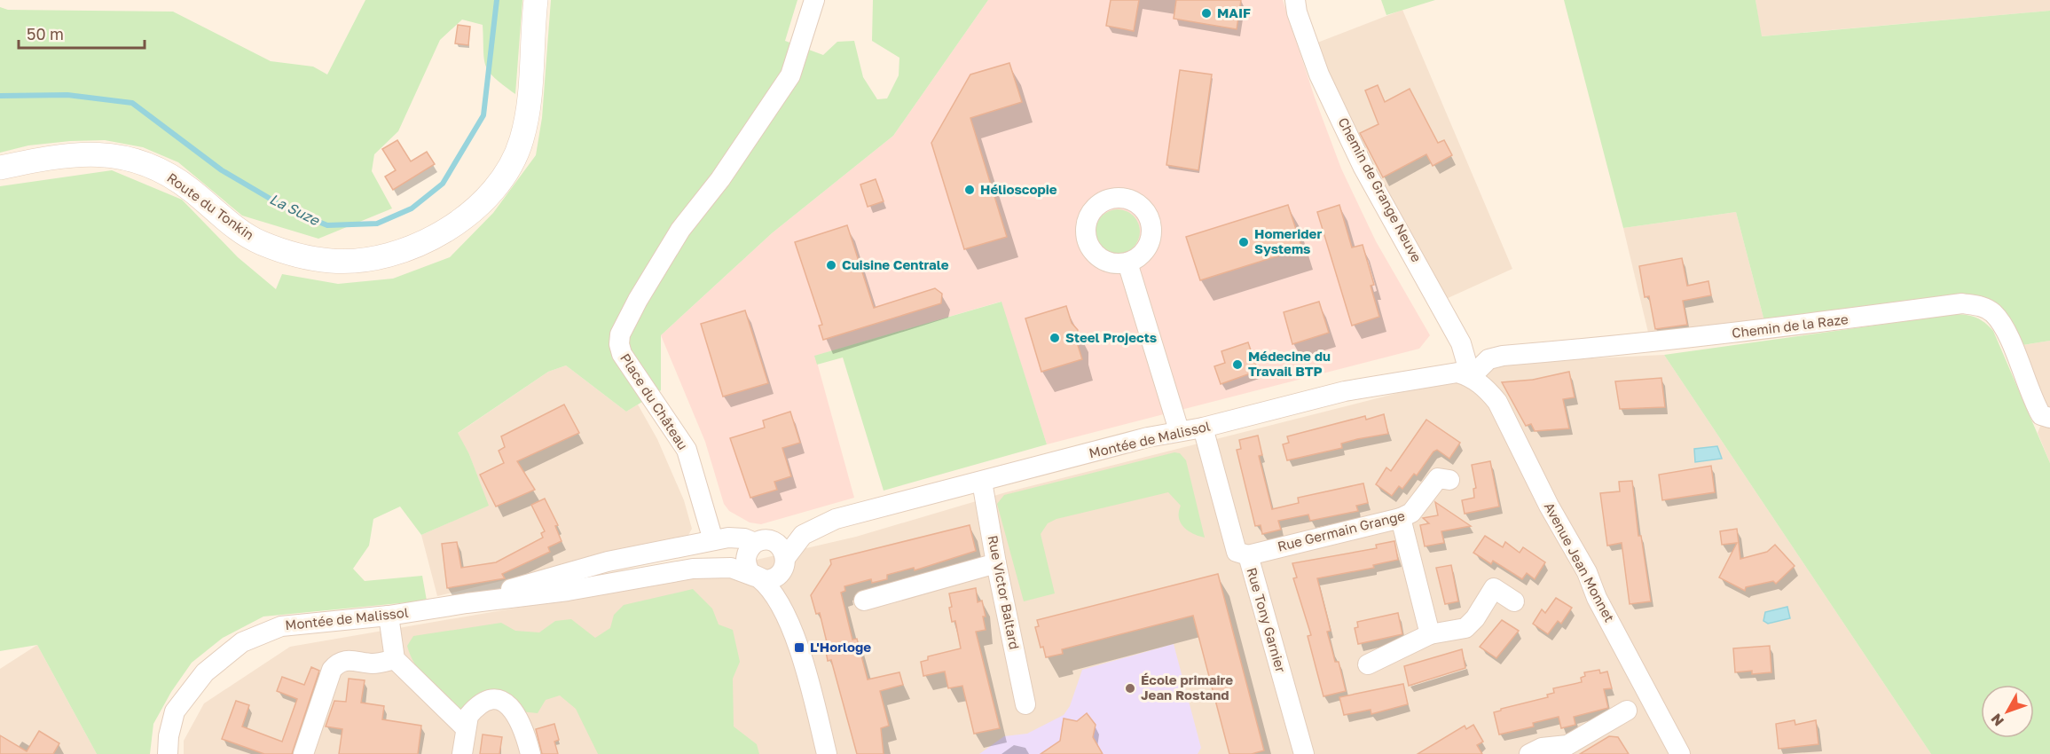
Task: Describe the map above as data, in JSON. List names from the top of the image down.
{
  "streets": {
    "street": [
      "Chemin de Grange Neuve",
      "Route du Tonkin",
      "Chemin de la Raze",
      "Place du Château",
      "Montée de Malissol",
      "Rue Germain Grange",
      "Avenue Jean Monnet",
      "Rue Victor Baltard",
      "Rue Tony Garnier"
    ]
  },
  "crossings": [
    ["Chemin de Grange Neuve", "Chemin de la Raze"],
    ["Chemin de Grange Neuve", "Montée de Malissol"],
    ["Chemin de Grange Neuve", "Avenue Jean Monnet"],
    ["Chemin de la Raze", "Montée de Malissol"],
    ["Chemin de la Raze", "Avenue Jean Monnet"],
    ["Place du Château", "Montée de Malissol"],
    ["Montée de Malissol", "Avenue Jean Monnet"],
    ["Montée de Malissol", "Rue Victor Baltard"],
    ["Montée de Malissol", "Rue Tony Garnier"],
    ["Rue Germain Grange", "Rue Tony Garnier"]
  ],
  "water": ["La Suze"],
  "places": {
    "other": [
      "MAIF",
      "Hélioscopie",
      "Homerider Systems",
      "Cuisine Centrale",
      "Steel Projects",
      "Médecine du Travail BTP",
      "École primaire Jean Rostand"
    ],
    "transit": ["L'Horloge"]
  },
  "scale_bar": "50 m",
  "north": "bottom left"
}
